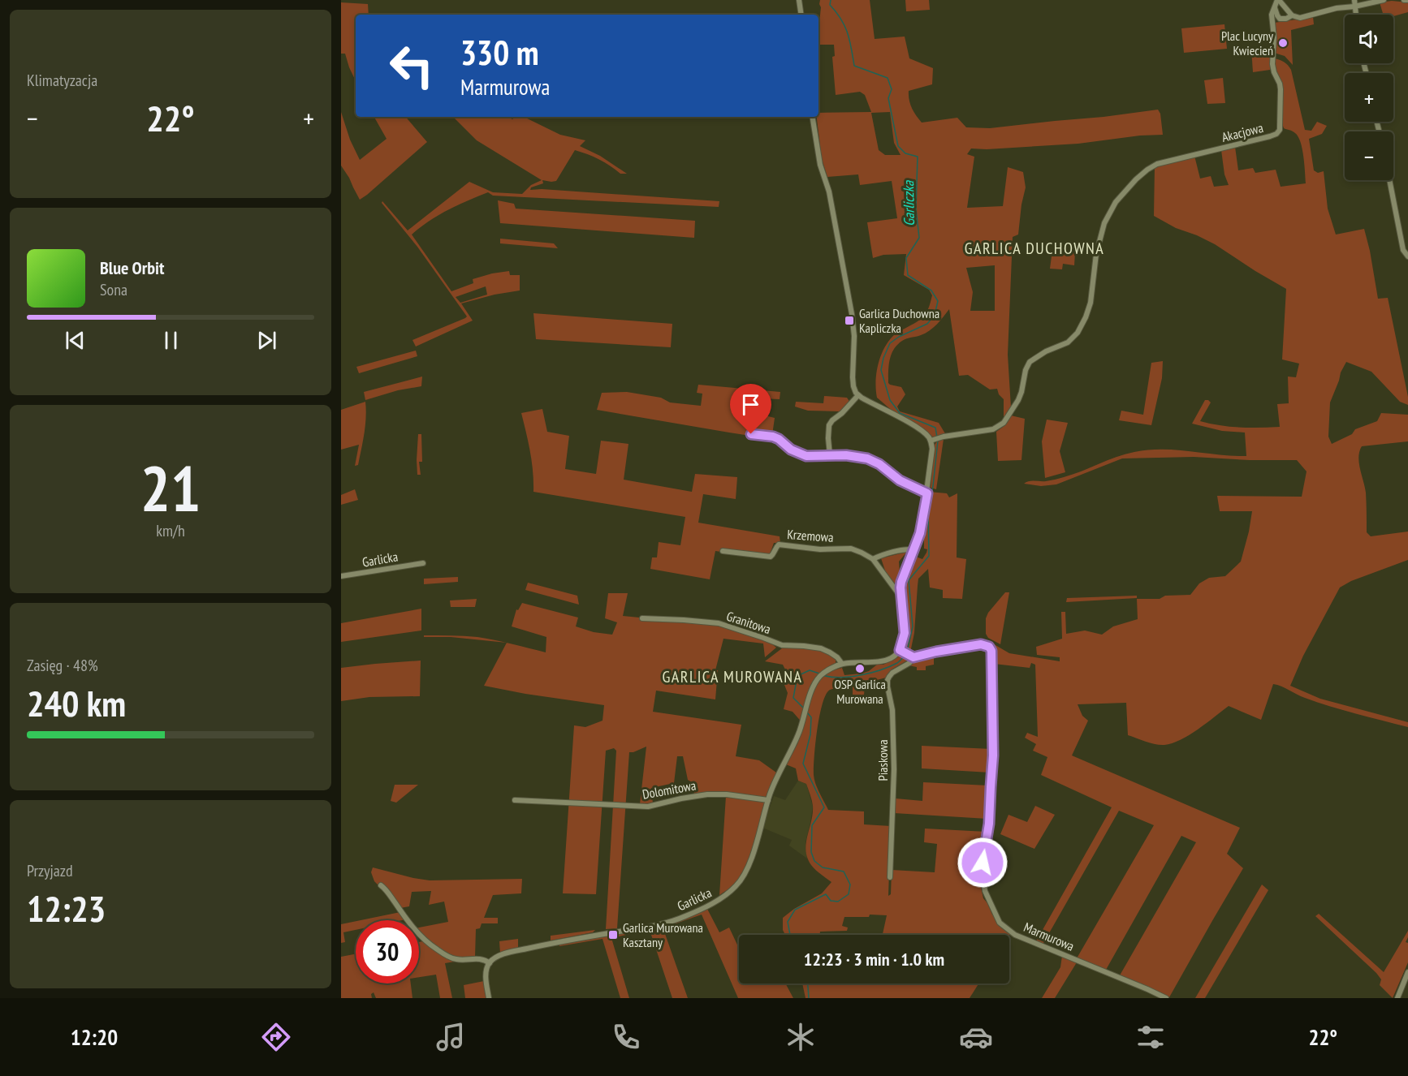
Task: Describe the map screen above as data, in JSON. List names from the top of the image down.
{
  "streets": {
    "street": [
      "Akacjowa",
      "Krzemowa",
      "Garlicka",
      "Granitowa",
      "Piaskowa",
      "Dolomitowa",
      "Marmurowa"
    ]
  },
  "crossings": [
    ["Garlicka", "Granitowa"],
    ["Garlicka", "Dolomitowa"],
    ["Piaskowa", "Marmurowa"]
  ],
  "districts": ["GARLICA DUCHOWNA", "GARLICA MUROWANA"],
  "water": ["Garliczka"],
  "places": {
    "other": ["Plac Lucyny Kwiecień", "OSP Garlica Murowana"],
    "transit": ["Garlica Duchowna Kapliczka", "Garlica Murowana Kasztany"]
  },
  "page": {
    "tile": [
      "Klimatyzacja",
      ["21", "km/h"],
      ["Zasięg · 48%", "240 km"],
      ["Przyjazd", "12:23"]
    ],
    "map_buttons": ["+", "−"],
    "turn": ["330 m", "Marmurowa"],
    "heat": ["−", "22°", "+"],
    "song": ["Blue Orbit", "Sona"],
    "limit": "30",
    "trip": "12:23 · 3 min · 1.0 km",
    "tabs": ["12:20", "22°"]
  }
}
